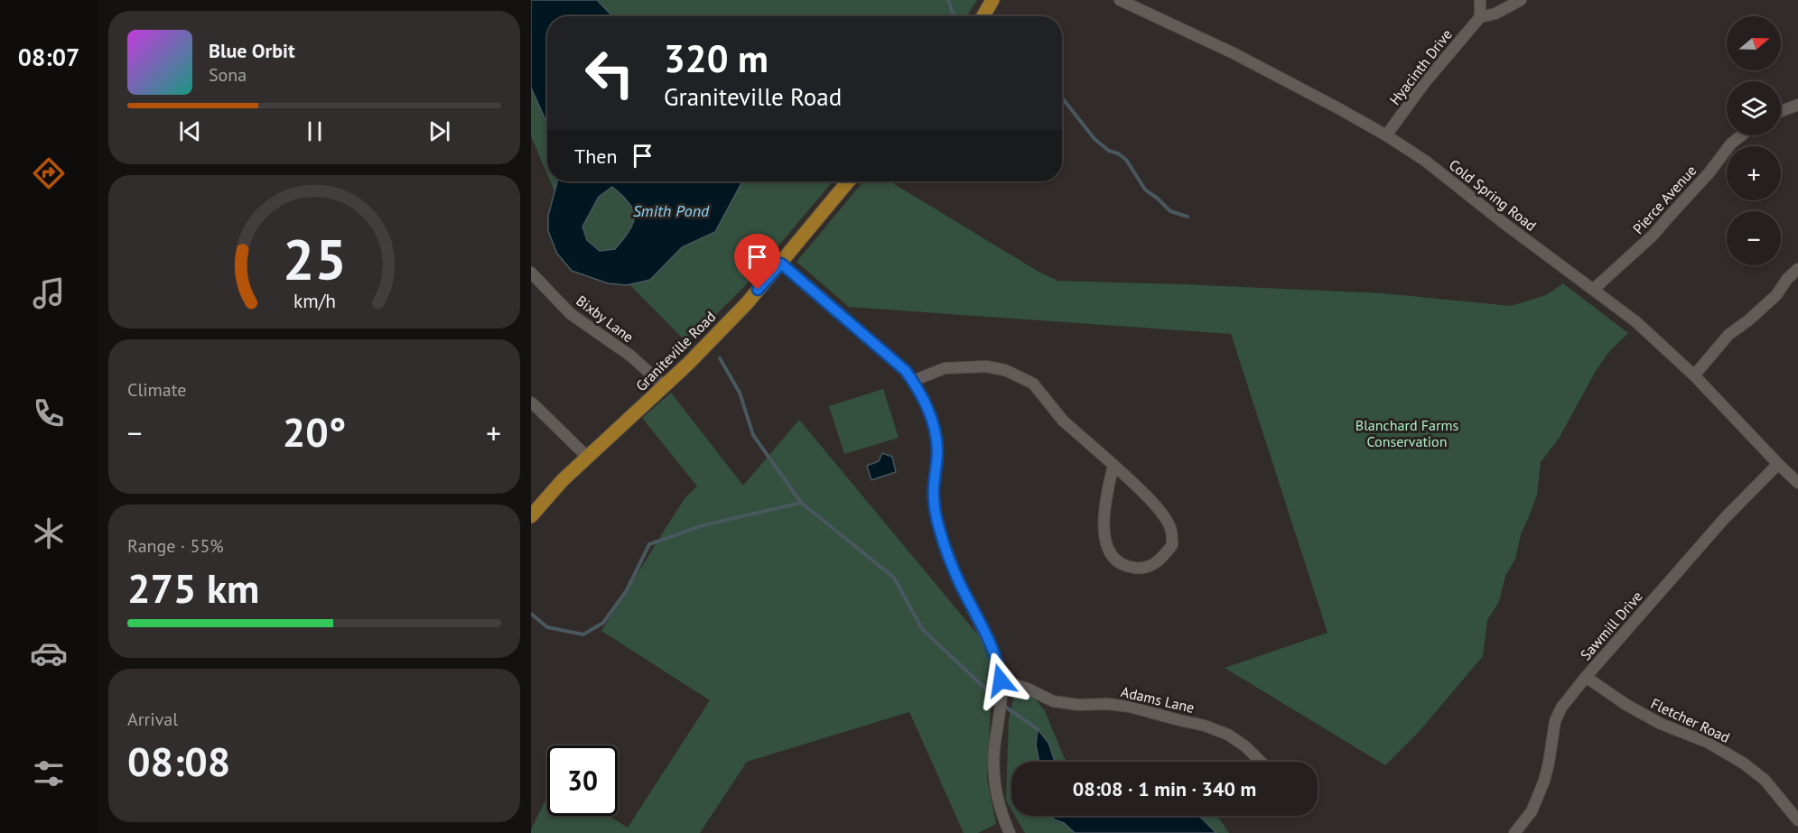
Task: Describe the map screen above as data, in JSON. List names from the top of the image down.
{
  "streets": {
    "main road": ["Graniteville Road"],
    "street": [
      "Hyacinth Drive",
      "Cold Spring Road",
      "Pierce Avenue",
      "Bixby Lane",
      "Sawmill Drive",
      "Adams Lane",
      "Fletcher Road"
    ]
  },
  "crossings": [
    ["Hyacinth Drive", "Cold Spring Road"],
    ["Cold Spring Road", "Pierce Avenue"],
    ["Cold Spring Road", "Sawmill Drive"],
    ["Bixby Lane", "Graniteville Road"],
    ["Sawmill Drive", "Fletcher Road"]
  ],
  "water": ["Smith Pond"],
  "parks": ["Blanchard Farms Conservation"],
  "north": "right",
  "page": {
    "tabs": "08:07",
    "map_buttons": ["+", "−"],
    "turn": ["320 m", "Graniteville Road"],
    "song": ["Blue Orbit", "Sona"],
    "then": "Then",
    "tile": [
      "Climate",
      ["Range · 55%", "275 km"],
      ["Arrival", "08:08"]
    ],
    "heat": ["−", "20°", "+"],
    "limit": "30",
    "trip": "08:08 · 1 min · 340 m",
    "gauge": ["25", "km/h"]
  }
}
